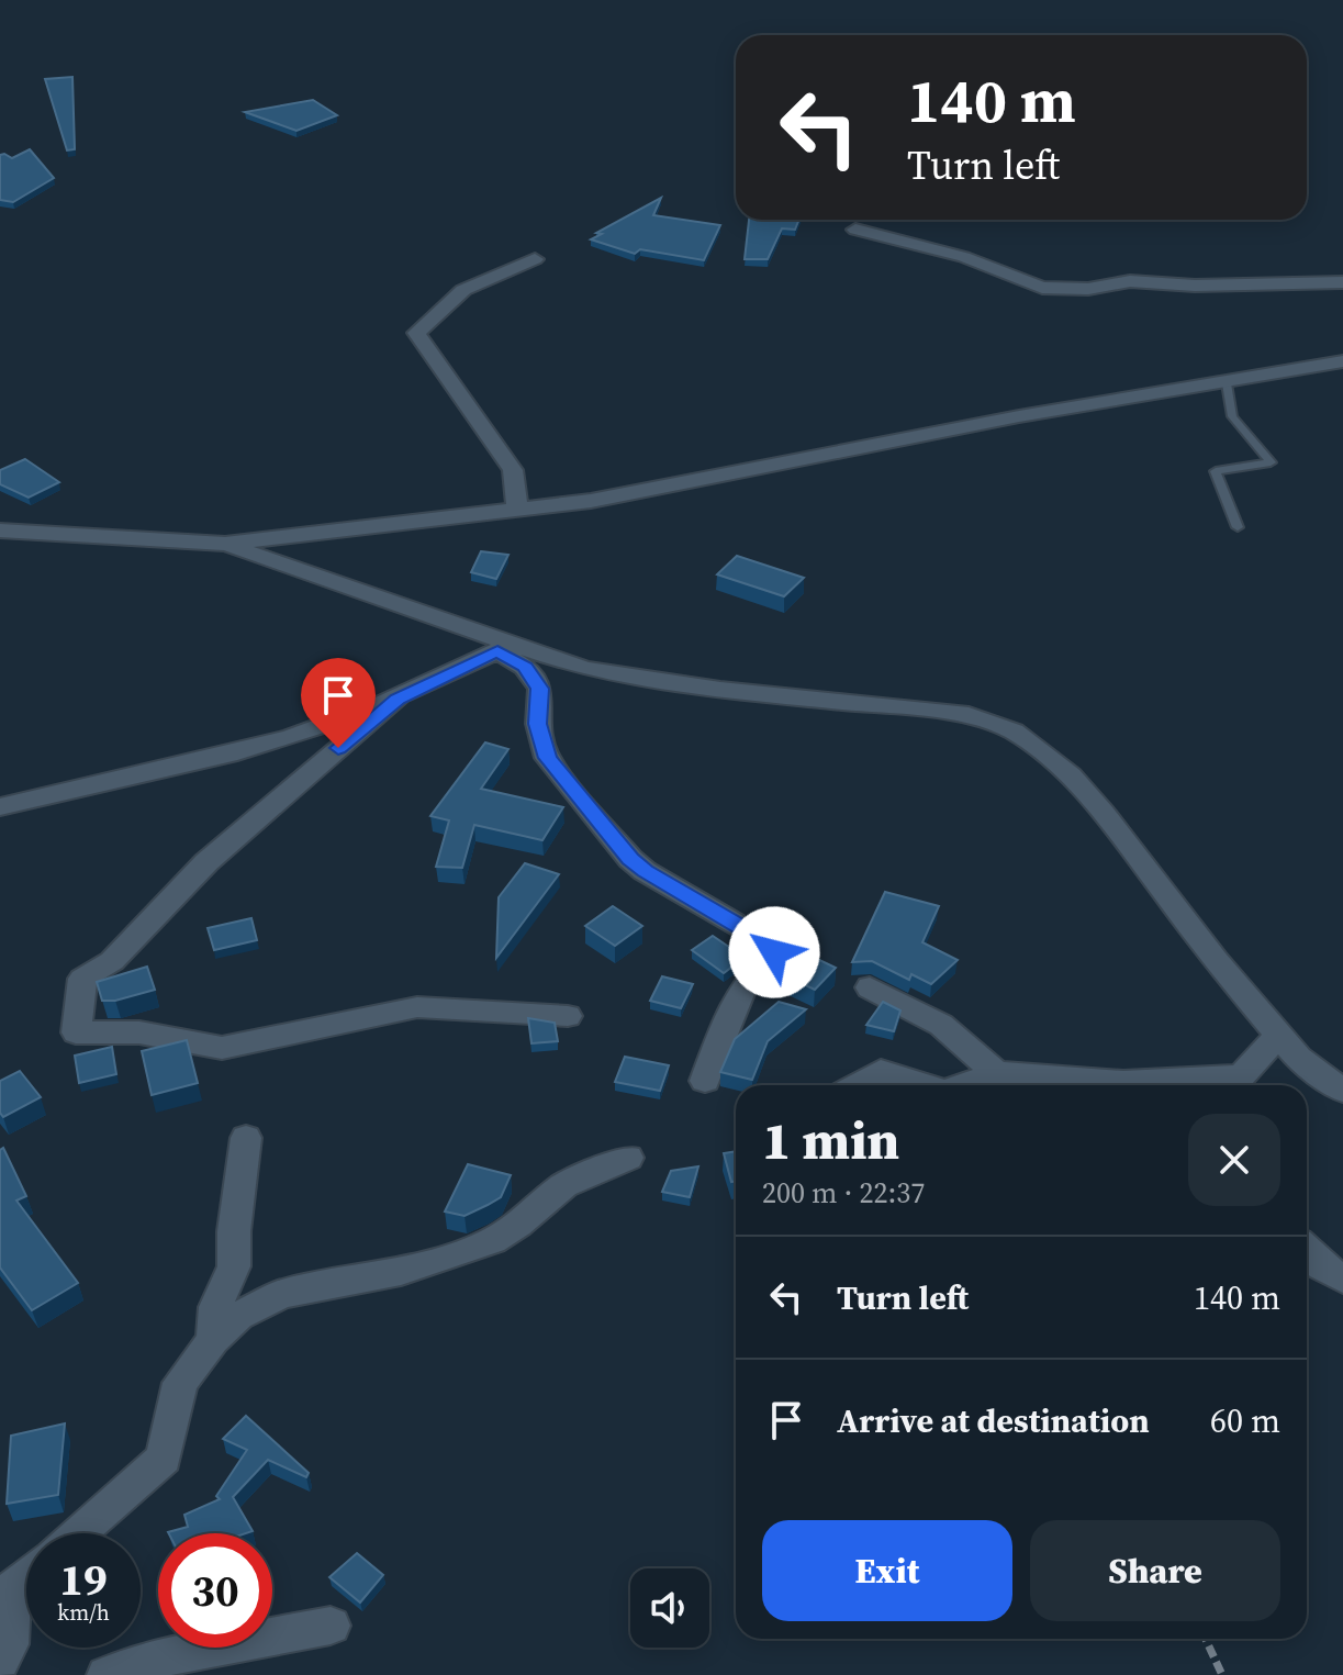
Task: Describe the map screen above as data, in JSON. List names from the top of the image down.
{
  "page": {
    "turn": ["140 m", "Turn left"],
    "heading": ["1 min", "200 m · 22:37"],
    "list": [
      {
        "name": "Turn left",
        "value": "140 m"
      },
      {
        "name": "Arrive at destination",
        "value": "60 m"
      }
    ],
    "buttons": ["Exit", "Share"],
    "speed": "19 km/h",
    "limit": "30"
  }
}
